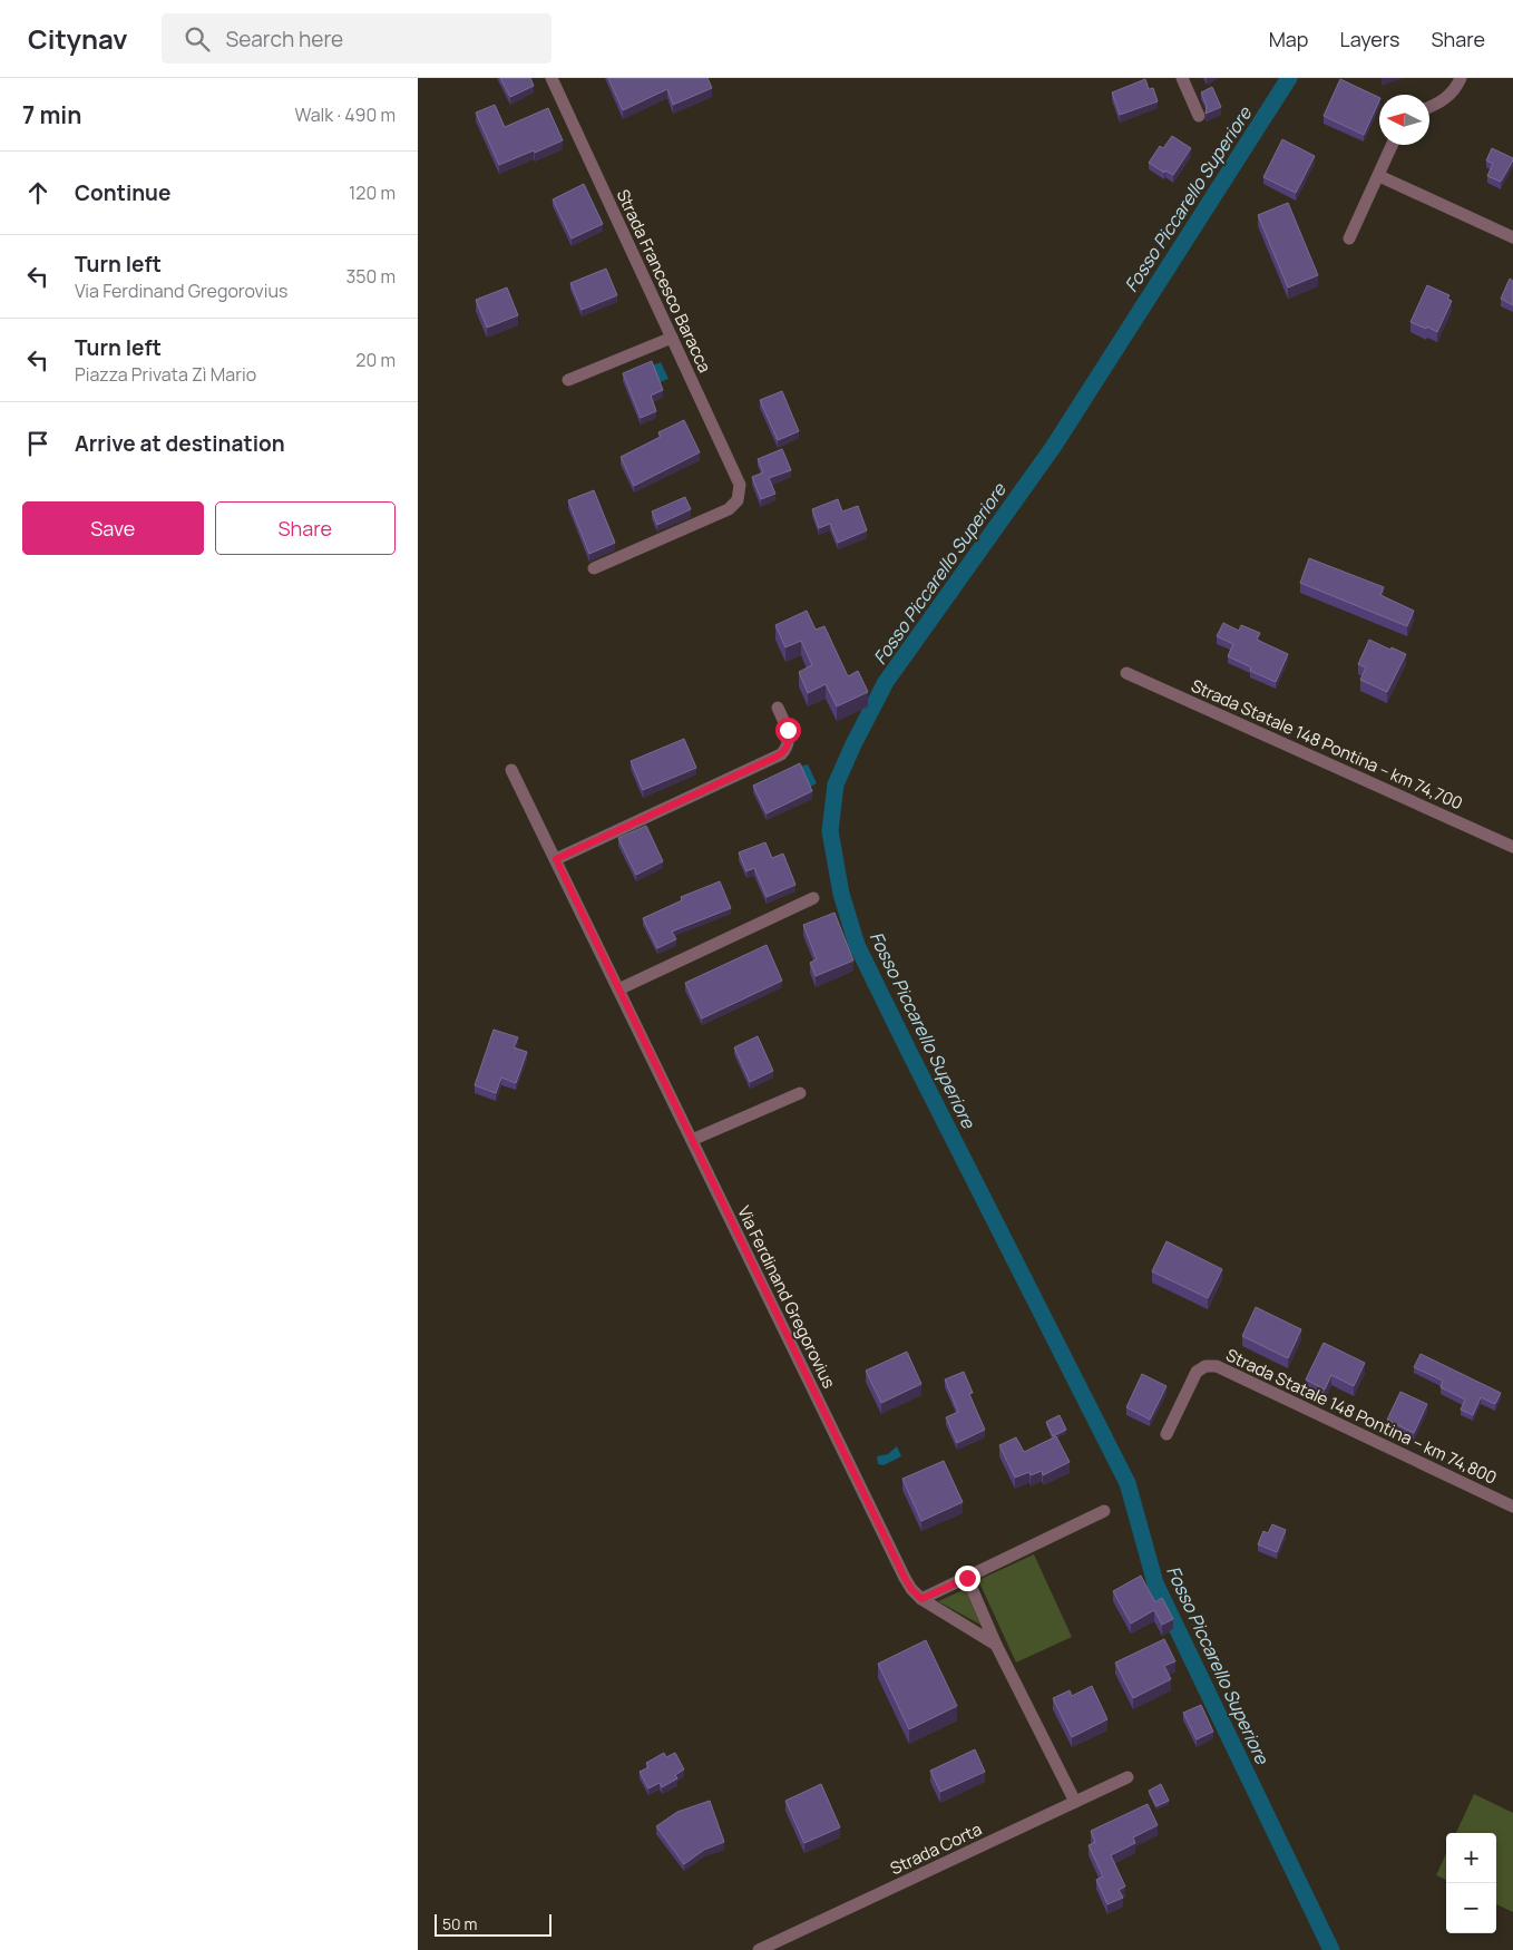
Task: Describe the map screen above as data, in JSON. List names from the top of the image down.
{
  "streets": {
    "street": [
      "Strada Francesco Baracca",
      "Strada Statale 148 Pontina – km 74,700",
      "Via Ferdinand Gregorovius",
      "Strada Statale 148 Pontina – km 74,800",
      "Strada Corta"
    ]
  },
  "water": ["Fosso Piccarello Superiore"],
  "scale_bar": "50 m",
  "north": "left",
  "page": {
    "header": "Citynav",
    "search": "Search here",
    "nav": ["Map", "Layers", "Share"],
    "heading": ["7 min", "Walk · 490 m"],
    "list": [
      ["Continue", "120 m"],
      ["Turn left", "Via Ferdinand Gregorovius", "350 m"],
      ["Turn left", "Piazza Privata Zì Mario", "20 m"],
      "Arrive at destination"
    ],
    "buttons": ["Save", "Share"],
    "map_buttons": ["+", "−"],
    "scale": "50 m"
  }
}
